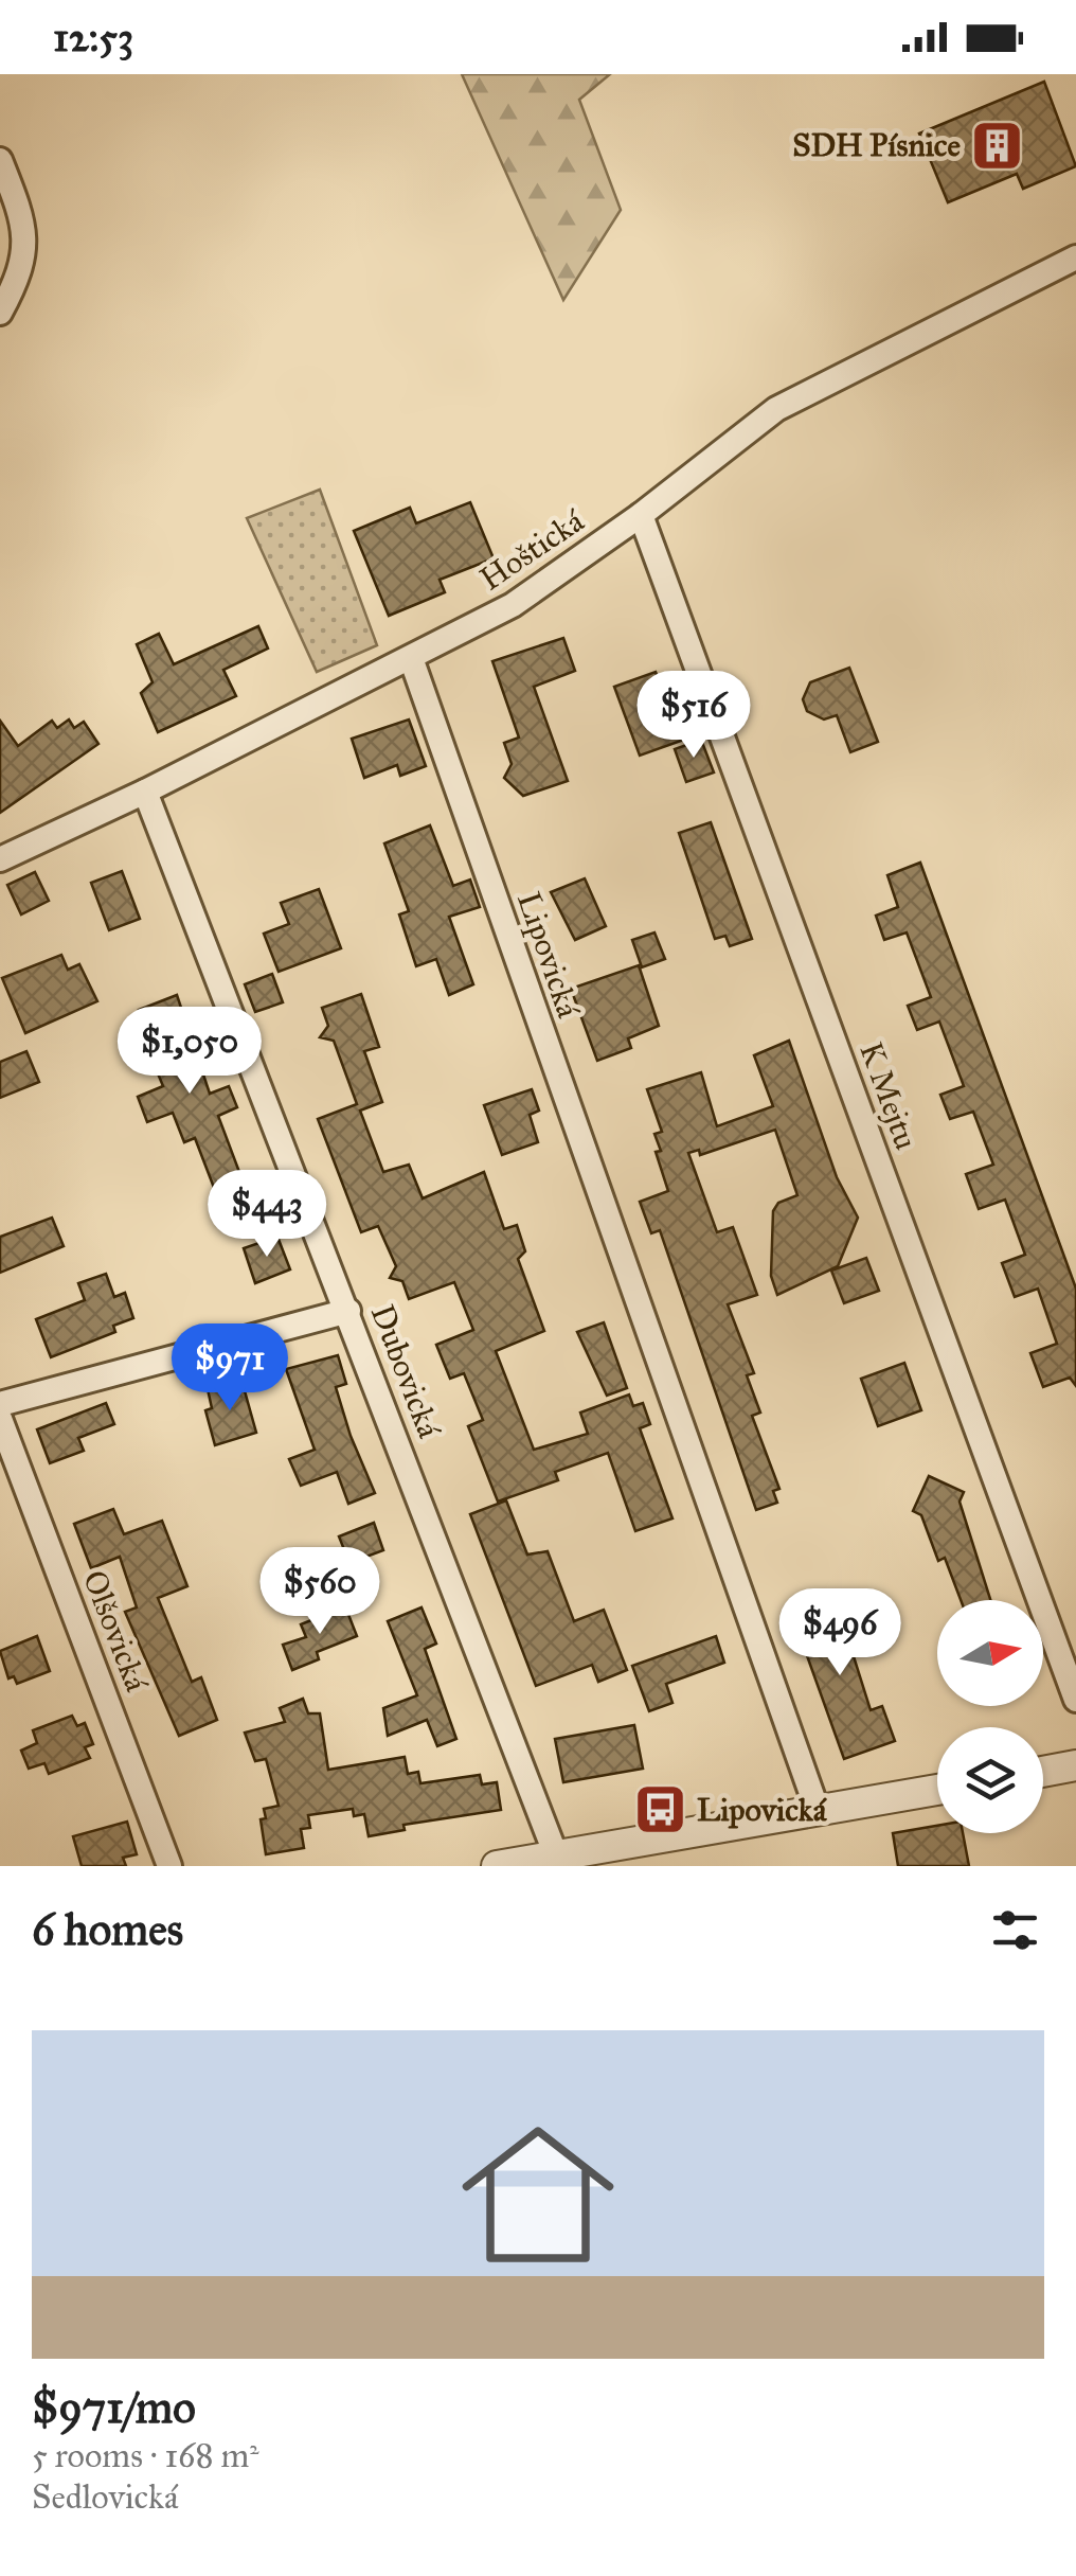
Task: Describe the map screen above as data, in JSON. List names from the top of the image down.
{
  "streets": {
    "street": [
      "Hoštická",
      "Lipovická",
      "K Mejtu",
      "Dubovická",
      "Olšovická"
    ]
  },
  "crossings": [
    ["Hoštická", "Lipovická"],
    ["Hoštická", "K Mejtu"],
    ["Hoštická", "Dubovická"]
  ],
  "places": {
    "building": ["SDH Písnice"],
    "bus stop": ["Lipovická"]
  },
  "north": "right",
  "page": {
    "status": "12:53",
    "price": [
      "$516",
      "$1,050",
      "$443",
      "$971",
      "$560",
      "$496"
    ],
    "heading": "6 homes",
    "list": [
      {
        "name": "$971/mo",
        "note": "5 rooms · 168 m² · Sedlovická"
      }
    ]
  }
}
